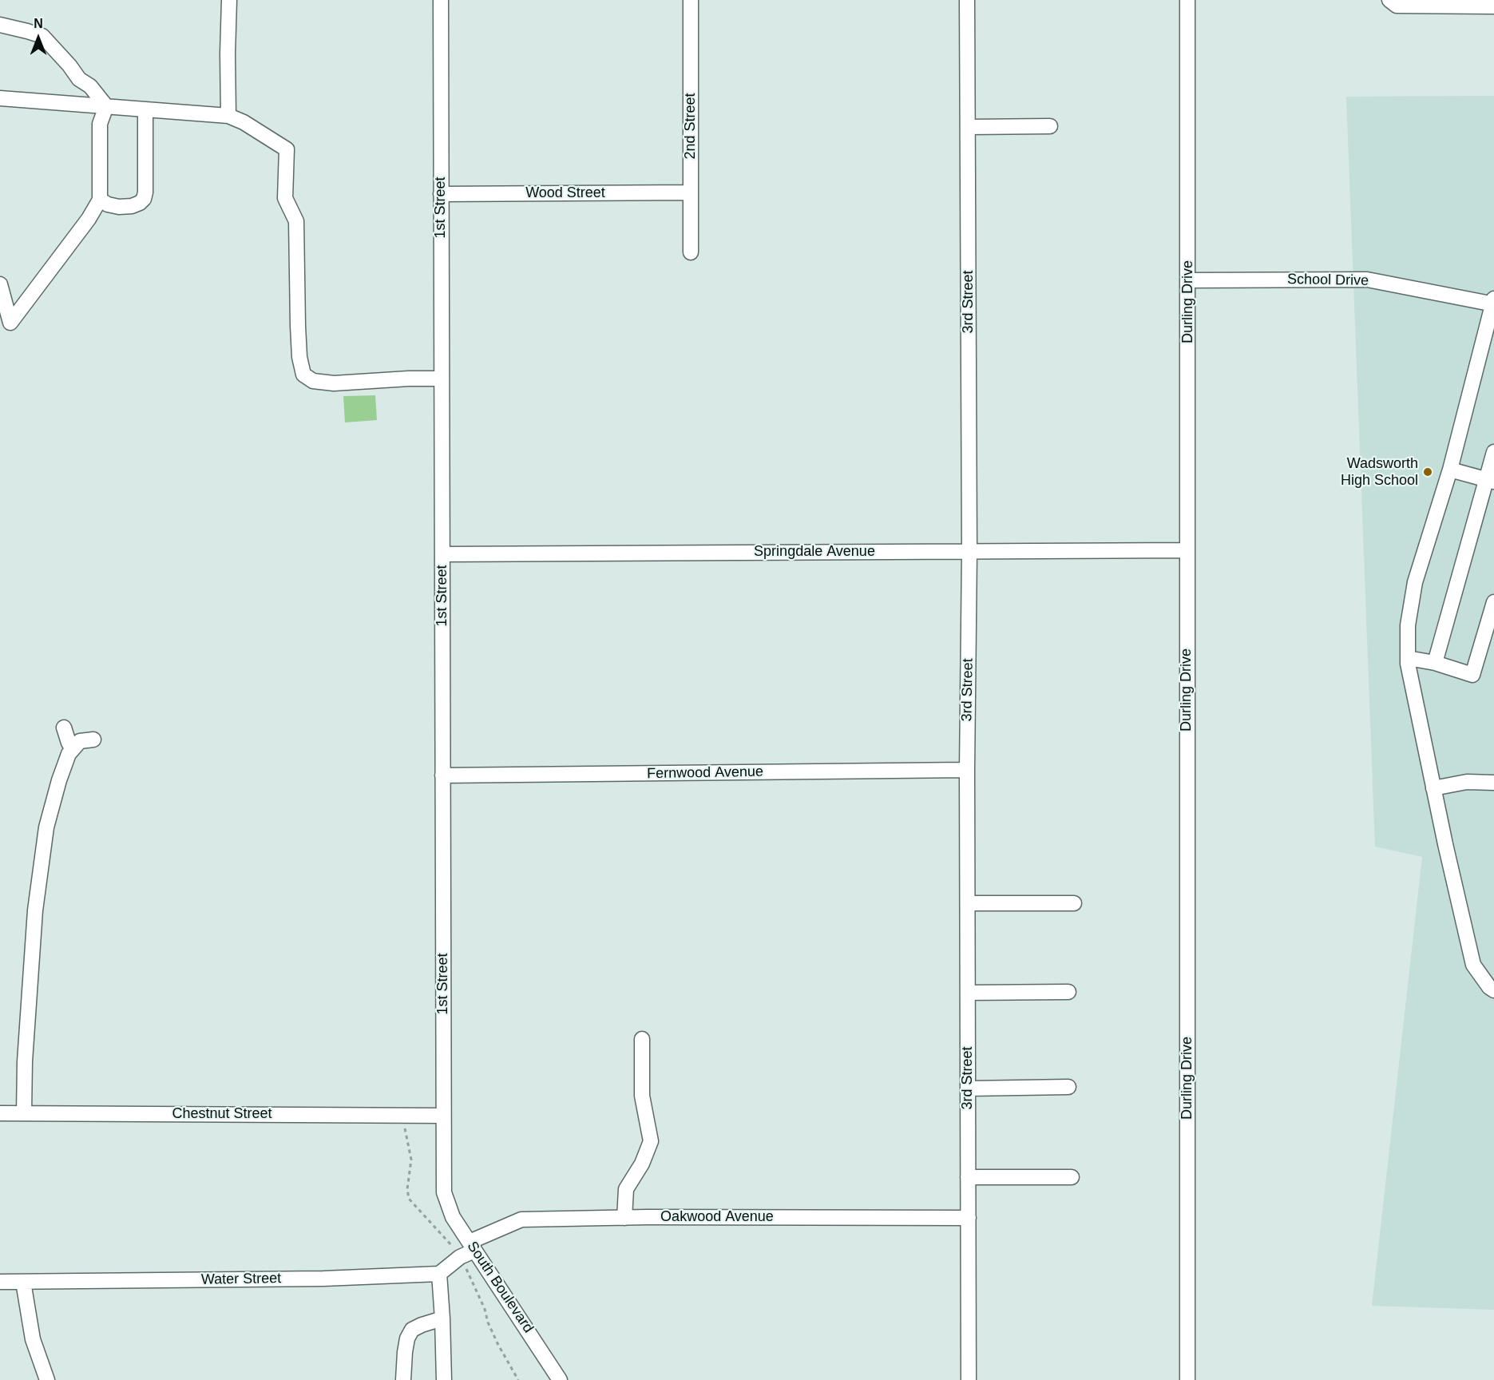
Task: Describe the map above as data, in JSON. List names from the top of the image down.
{
  "streets": {
    "street": [
      "2nd Street",
      "Wood Street",
      "1st Street",
      "School Drive",
      "3rd Street",
      "Durling Drive",
      "Springdale Avenue",
      "Fernwood Avenue",
      "Chestnut Street",
      "Oakwood Avenue",
      "Water Street",
      "South Boulevard"
    ]
  },
  "crossings": [
    ["2nd Street", "Wood Street"],
    ["Wood Street", "1st Street"],
    ["1st Street", "Springdale Avenue"],
    ["1st Street", "Fernwood Avenue"],
    ["1st Street", "Chestnut Street"],
    ["1st Street", "South Boulevard"],
    ["School Drive", "Durling Drive"],
    ["3rd Street", "Springdale Avenue"],
    ["3rd Street", "Fernwood Avenue"],
    ["3rd Street", "Oakwood Avenue"],
    ["Durling Drive", "Springdale Avenue"],
    ["Oakwood Avenue", "South Boulevard"]
  ],
  "places": ["Wadsworth High School"],
  "north": "top"
}
